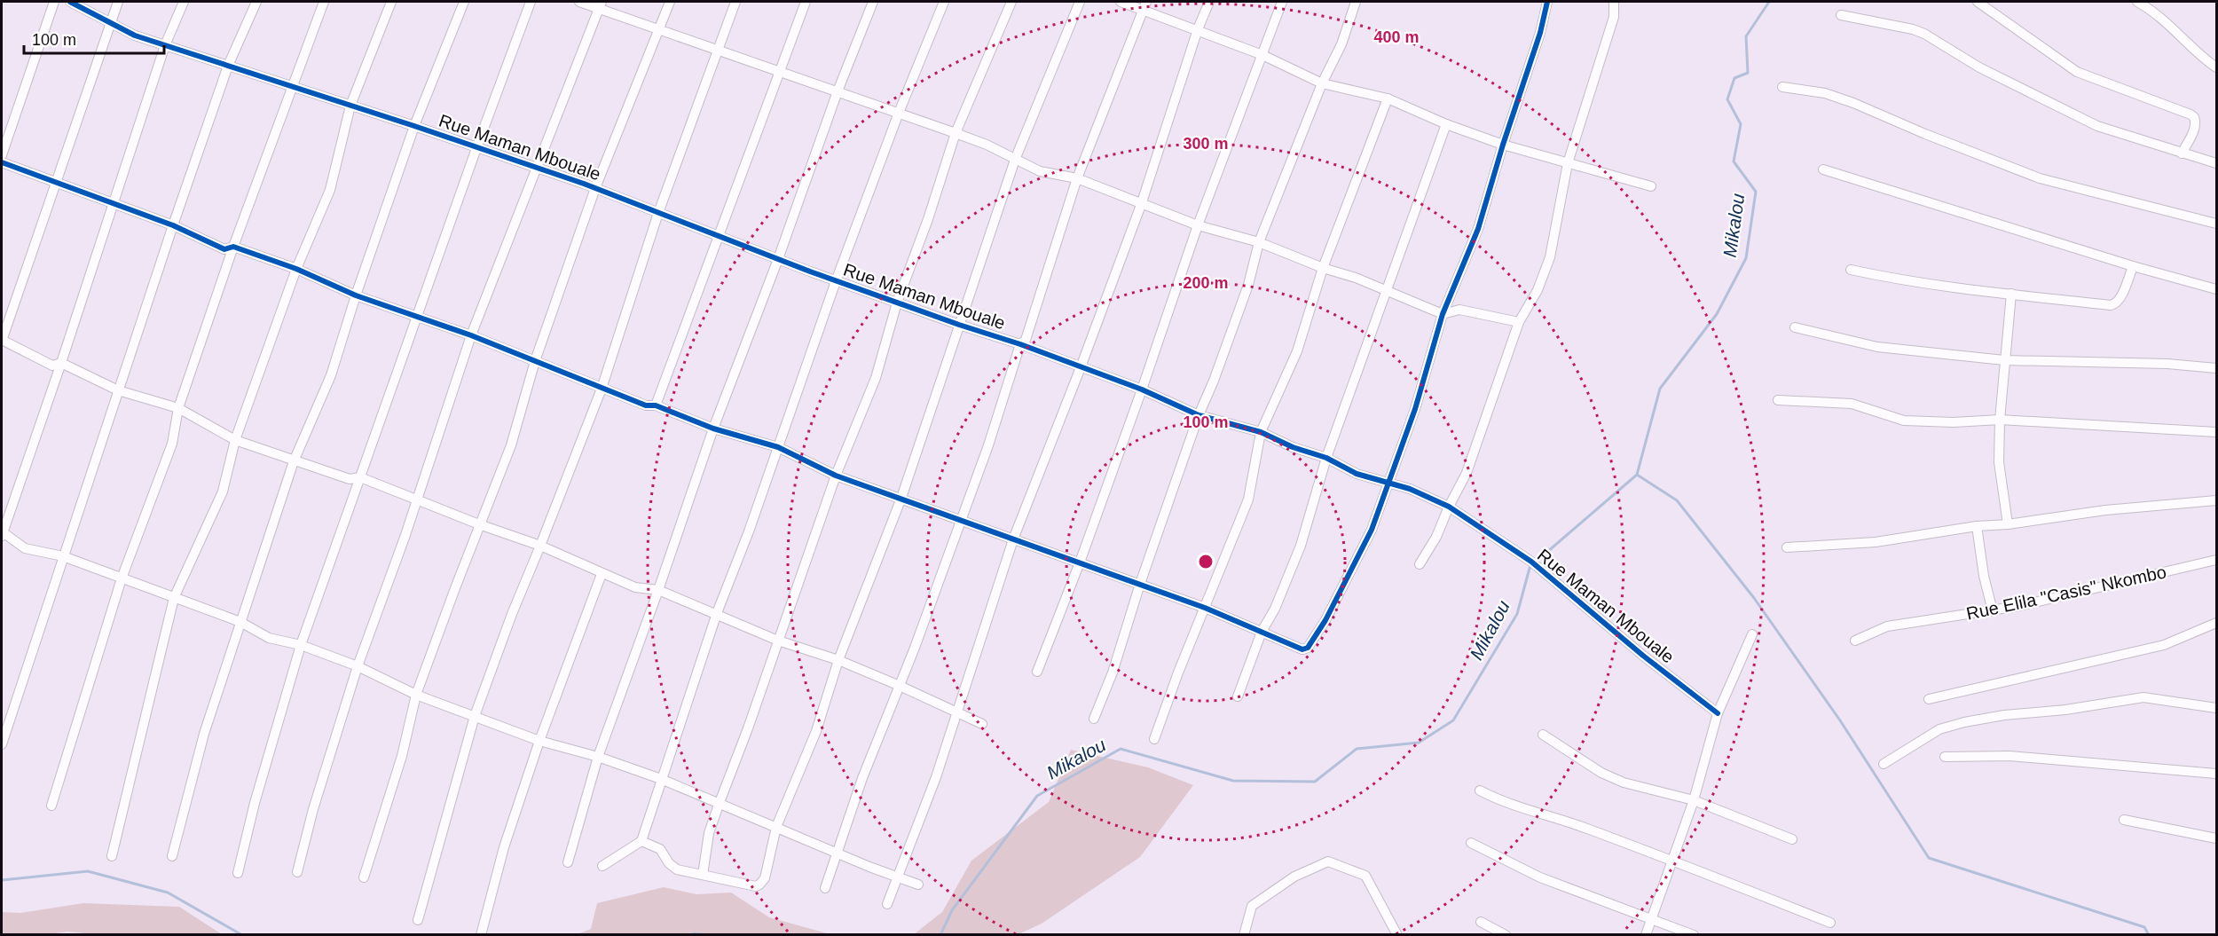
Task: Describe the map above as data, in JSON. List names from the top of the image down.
{
  "streets": {
    "street": ["Rue Maman Mbouale", "Rue Elila \"Casis\" Nkombo"]
  },
  "water": ["Mikalou"],
  "scale_bar": "100 m",
  "rings": [
    "400 m",
    "300 m",
    "200 m",
    "100 m"
  ]
}
